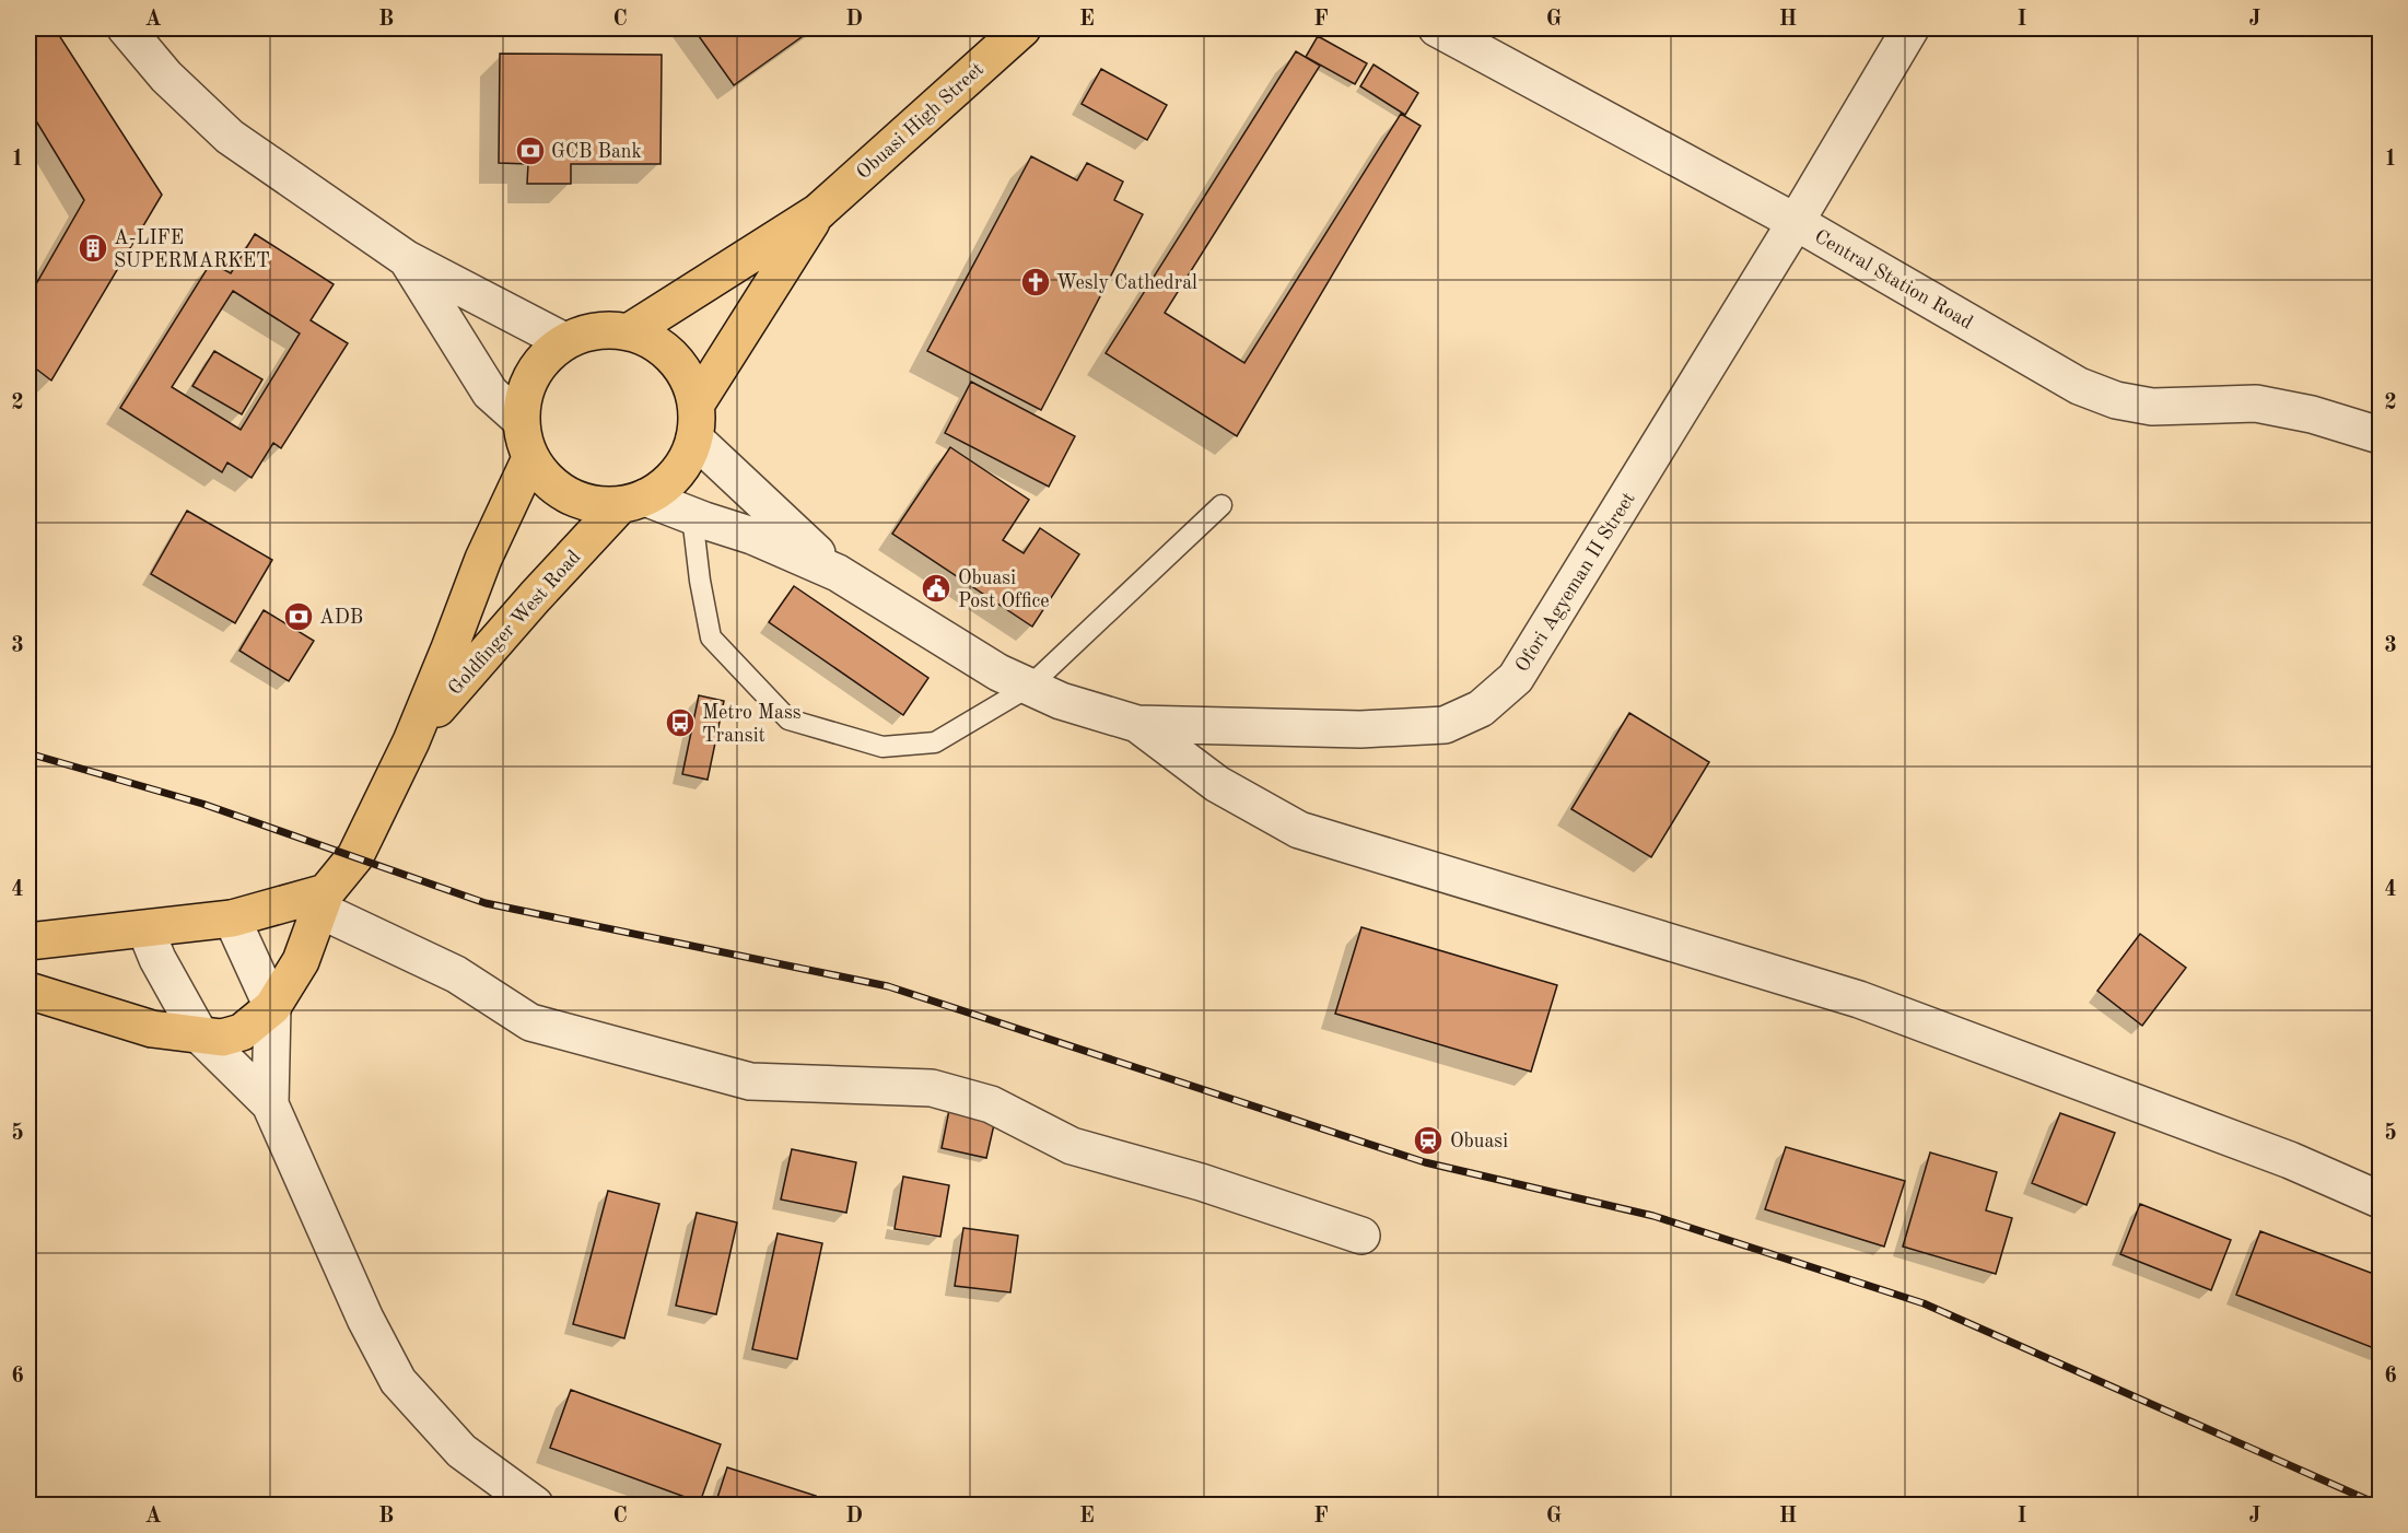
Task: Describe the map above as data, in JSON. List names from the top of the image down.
{
  "streets": {
    "main road": ["Obuasi High Street", "Goldfinger West Road"],
    "street": ["Central Station Road", "Ofori Agyeman II Street"]
  },
  "crossings": [
    ["Obuasi High Street", "Ofori Agyeman II Street"],
    ["Obuasi High Street", "Goldfinger West Road"],
    ["Central Station Road", "Ofori Agyeman II Street"],
    ["Ofori Agyeman II Street", "Goldfinger West Road"]
  ],
  "places": {
    "bank": ["GCB Bank", "ADB"],
    "building": ["A-LIFE SUPERMARKET"],
    "church": ["Wesly Cathedral"],
    "public building": ["Obuasi Post Office"],
    "bus stop": ["Metro Mass Transit"],
    "station": ["Obuasi"]
  },
  "grid": {
    "columns": [
      "A",
      "B",
      "C",
      "D",
      "E",
      "F",
      "G",
      "H",
      "I",
      "J"
    ],
    "rows": [
      "1",
      "2",
      "3",
      "4",
      "5",
      "6"
    ]
  }
}
